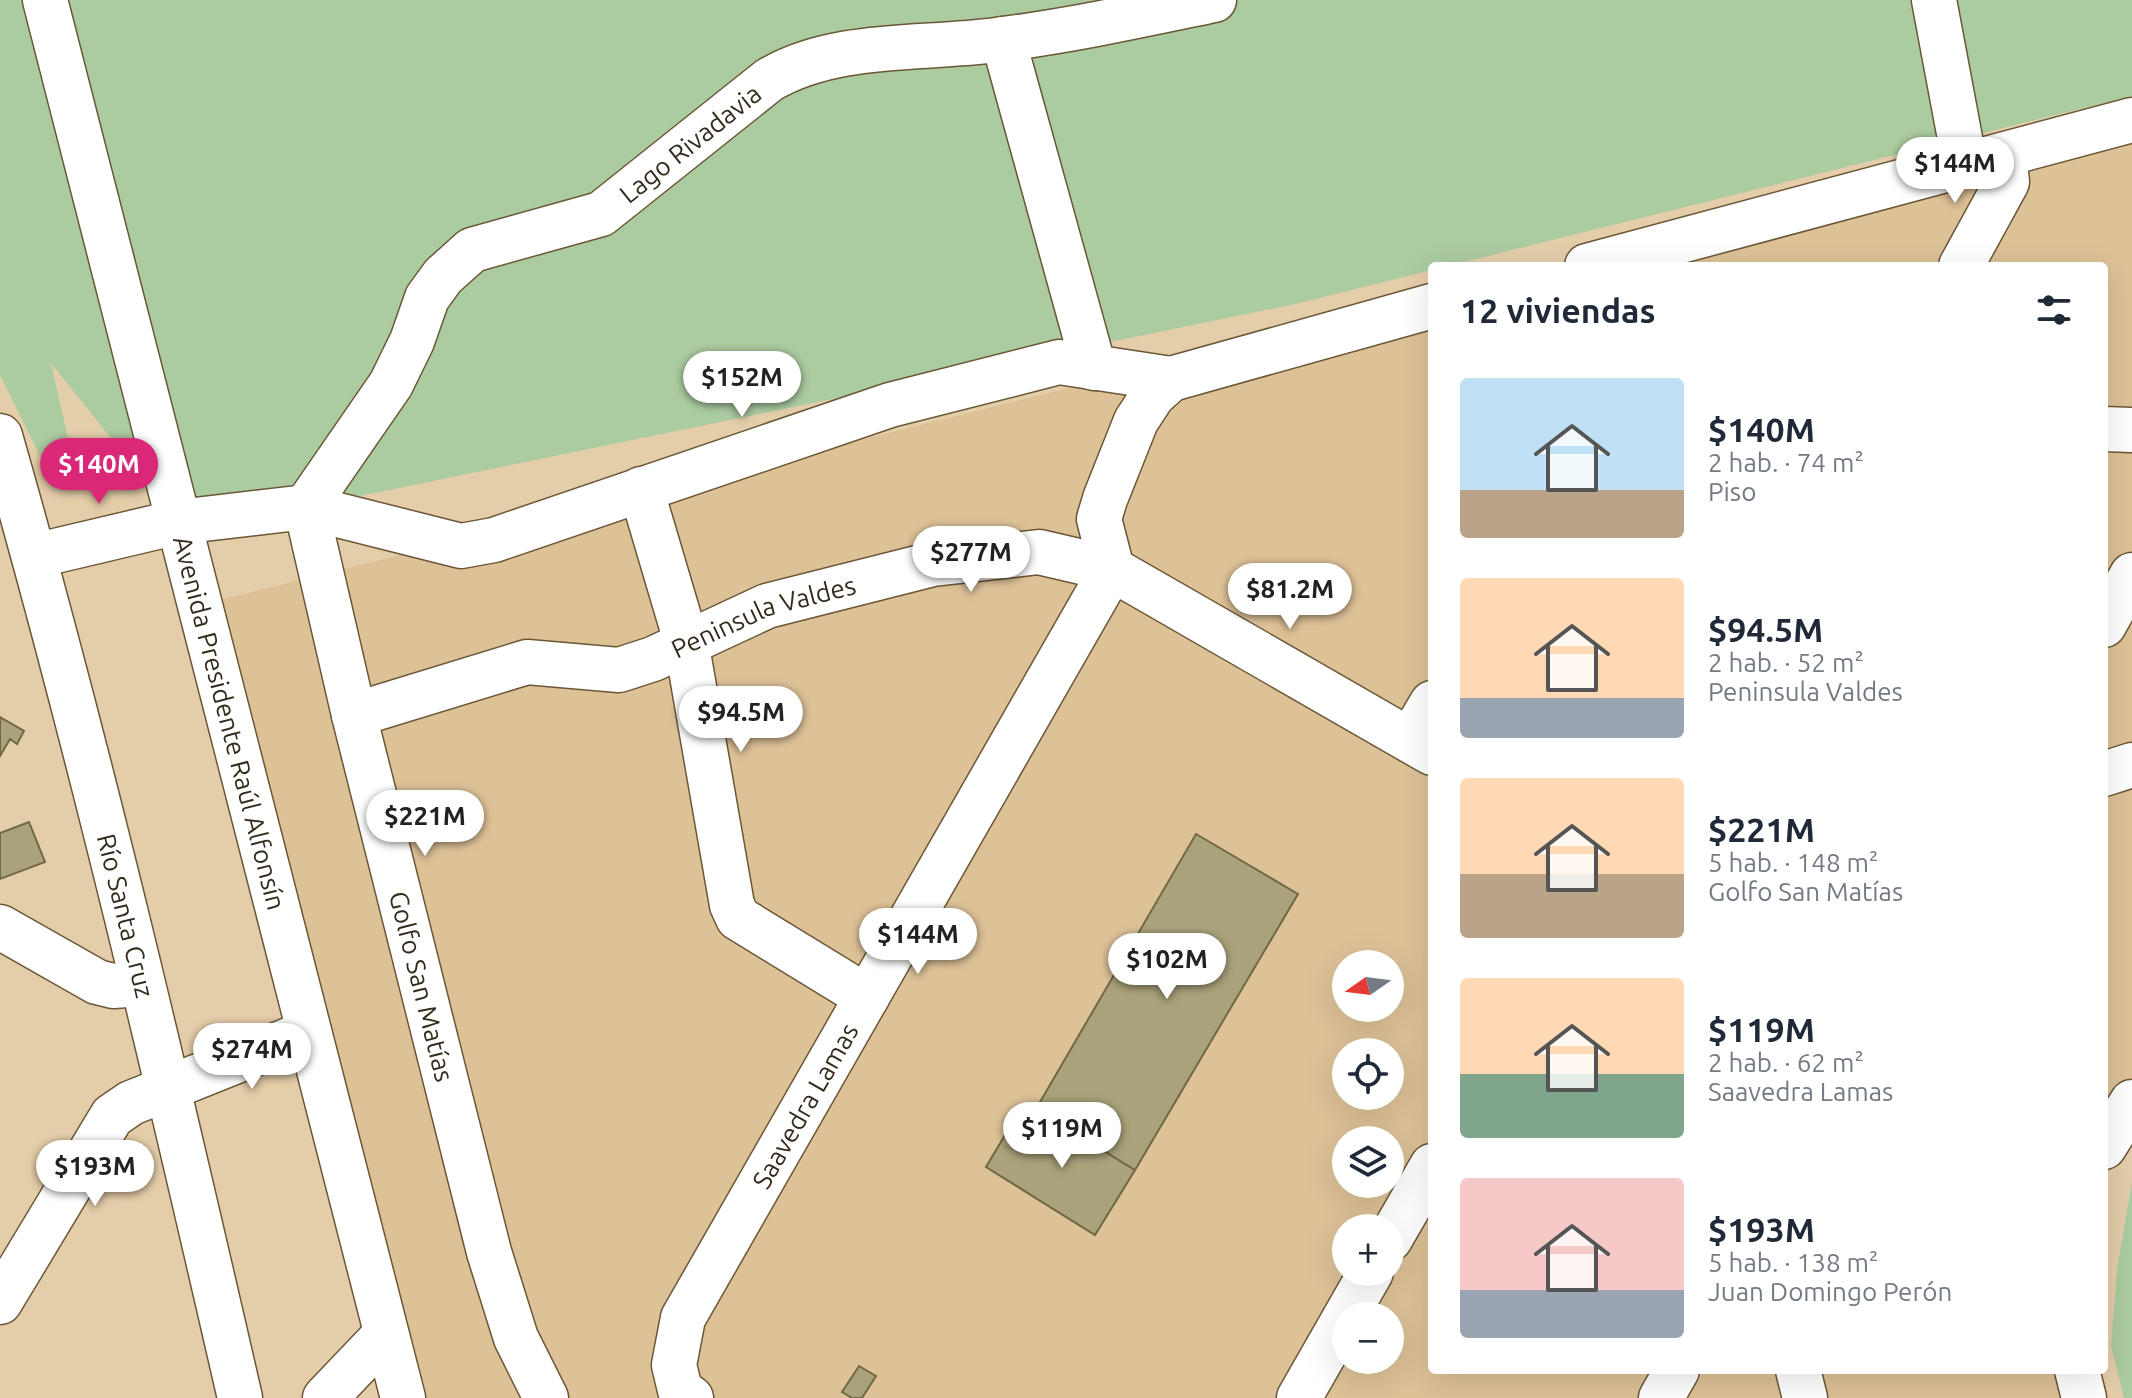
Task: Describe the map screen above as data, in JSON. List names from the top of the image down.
{
  "streets": {
    "main road": [
      "Lago Rivadavia",
      "Peninsula Valdes",
      "Avenida Presidente Raúl Alfonsín",
      "Río Santa Cruz",
      "Golfo San Matías",
      "Saavedra Lamas"
    ]
  },
  "crossings": [
    ["Lago Rivadavia", "Golfo San Matías"],
    ["Peninsula Valdes", "Golfo San Matías"],
    ["Peninsula Valdes", "Saavedra Lamas"]
  ],
  "north": "left",
  "page": {
    "price": [
      "$144M",
      "$152M",
      "$140M",
      "$277M",
      "$81.2M",
      "$94.5M",
      "$221M",
      "$144M",
      "$102M",
      "$274M",
      "$119M",
      "$193M"
    ],
    "heading": "12 viviendas",
    "list": [
      {
        "name": "$140M",
        "note": "2 hab. · 74 m² · Piso"
      },
      {
        "name": "$94.5M",
        "note": "2 hab. · 52 m² · Peninsula Valdes"
      },
      {
        "name": "$221M",
        "note": "5 hab. · 148 m² · Golfo San Matías"
      },
      {
        "name": "$119M",
        "note": "2 hab. · 62 m² · Saavedra Lamas"
      },
      {
        "name": "$193M",
        "note": "5 hab. · 138 m² · Juan Domingo Perón"
      }
    ],
    "map_buttons": ["+", "−"]
  }
}
